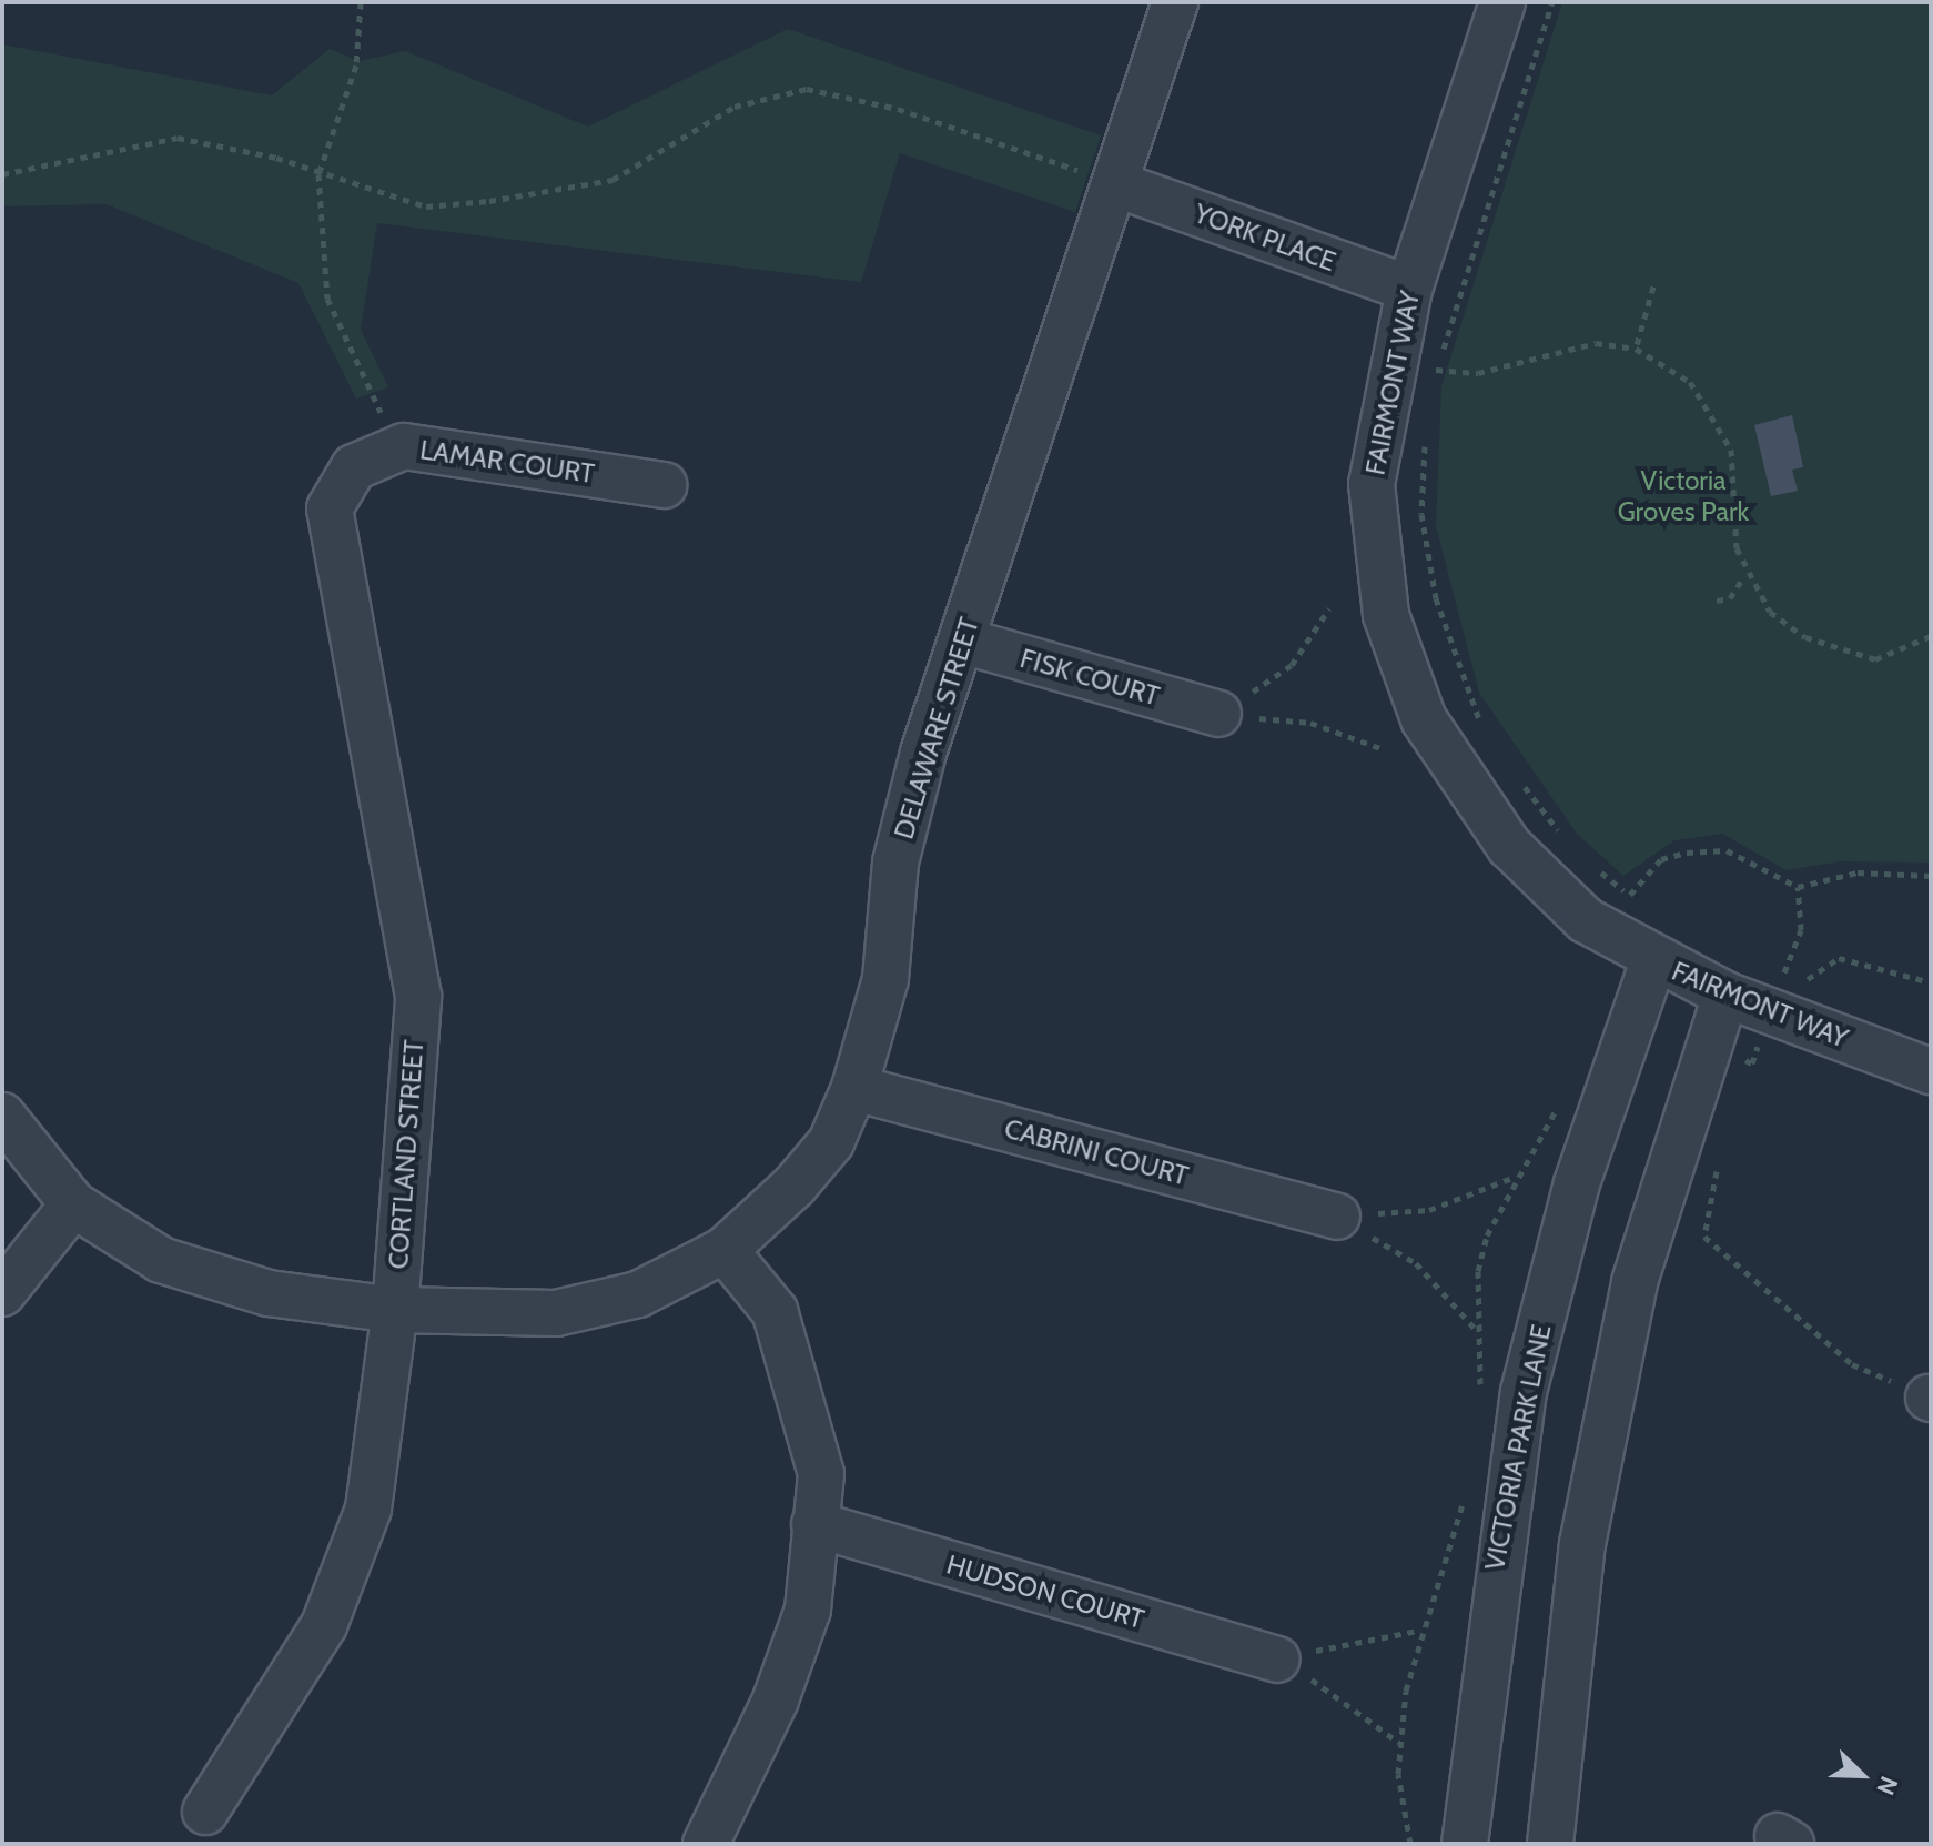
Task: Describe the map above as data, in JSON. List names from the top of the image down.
{
  "streets": {
    "street": [
      "YORK PLACE",
      "FAIRMONT WAY",
      "LAMAR COURT",
      "FISK COURT",
      "DELAWARE STREET",
      "CABRINI COURT",
      "CORTLAND STREET",
      "VICTORIA PARK LANE",
      "HUDSON COURT"
    ]
  },
  "crossings": [
    ["YORK PLACE", "FAIRMONT WAY"],
    ["YORK PLACE", "DELAWARE STREET"],
    ["FAIRMONT WAY", "VICTORIA PARK LANE"],
    ["LAMAR COURT", "CORTLAND STREET"],
    ["FISK COURT", "DELAWARE STREET"],
    ["DELAWARE STREET", "CABRINI COURT"],
    ["DELAWARE STREET", "CORTLAND STREET"]
  ],
  "parks": ["Victoria Groves Park"],
  "north": "bottom right"
}
